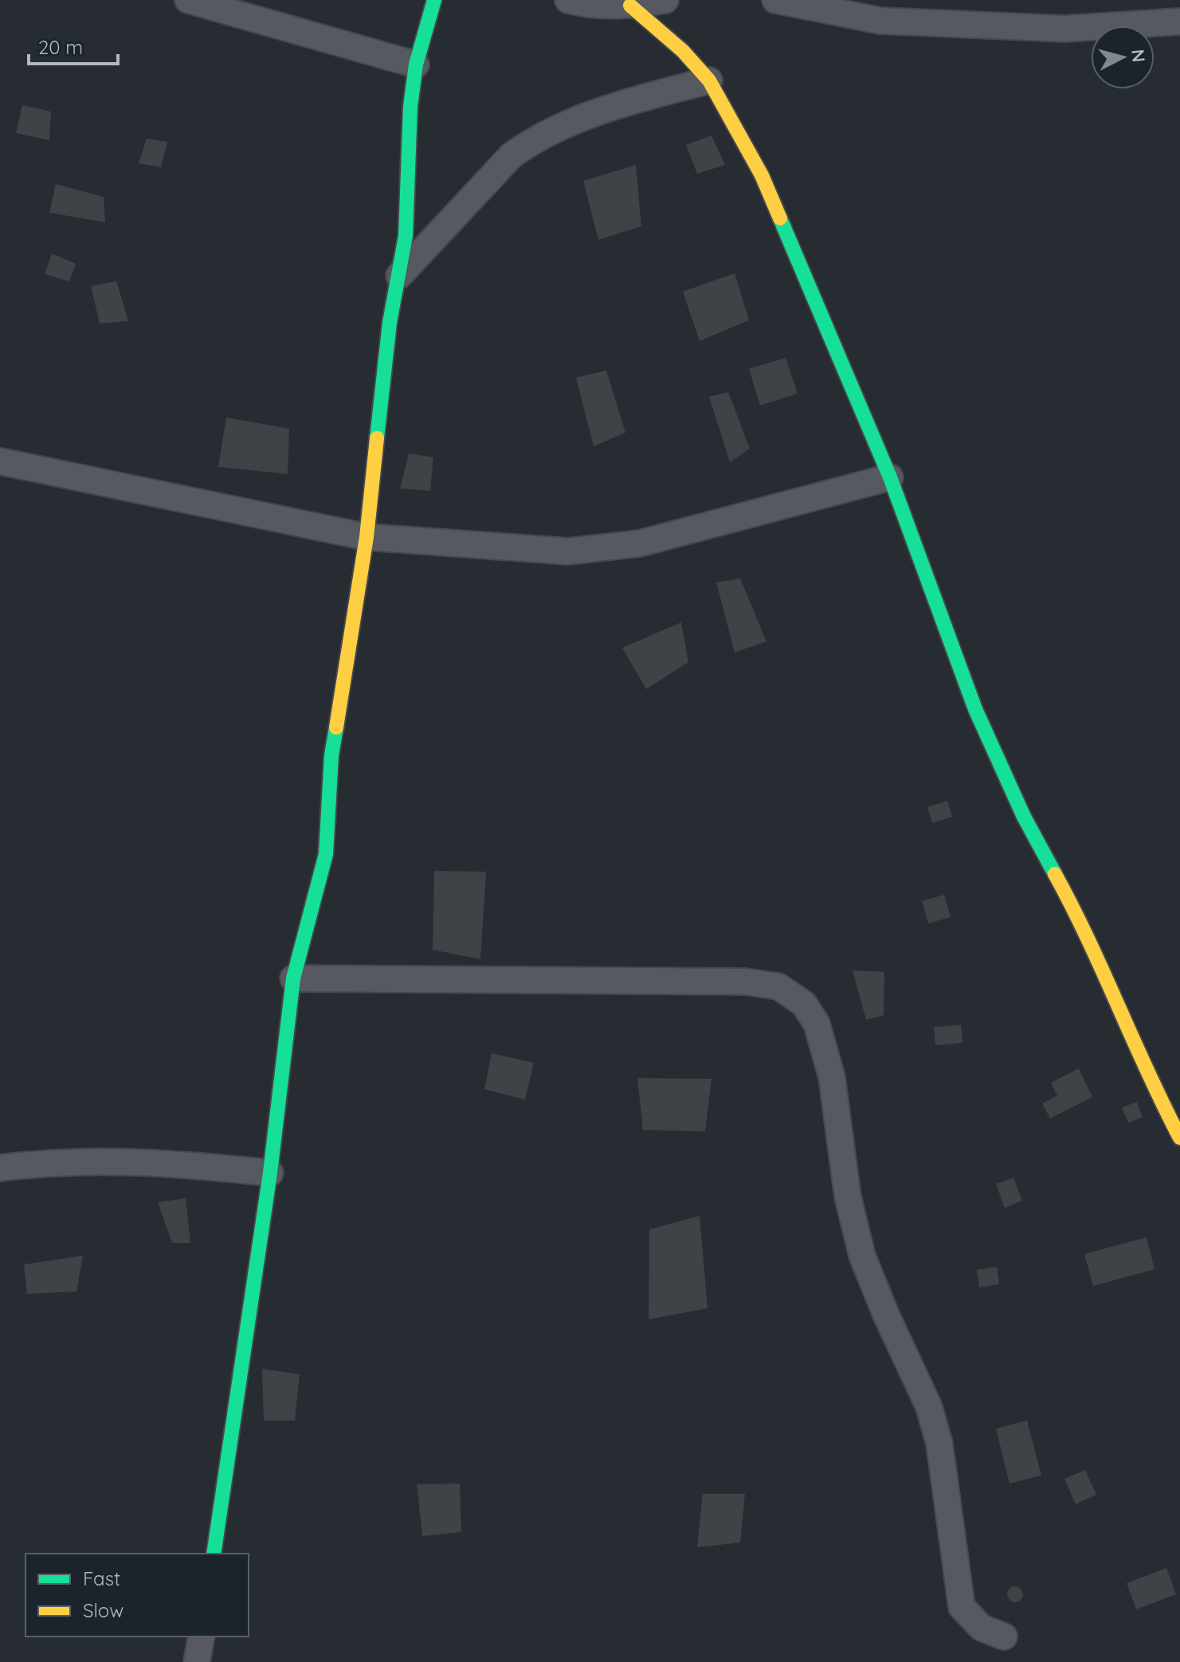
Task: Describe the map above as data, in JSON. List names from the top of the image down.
{
  "legend": ["Fast", "Slow"],
  "scale_bar": "20 m",
  "north": "right"
}
